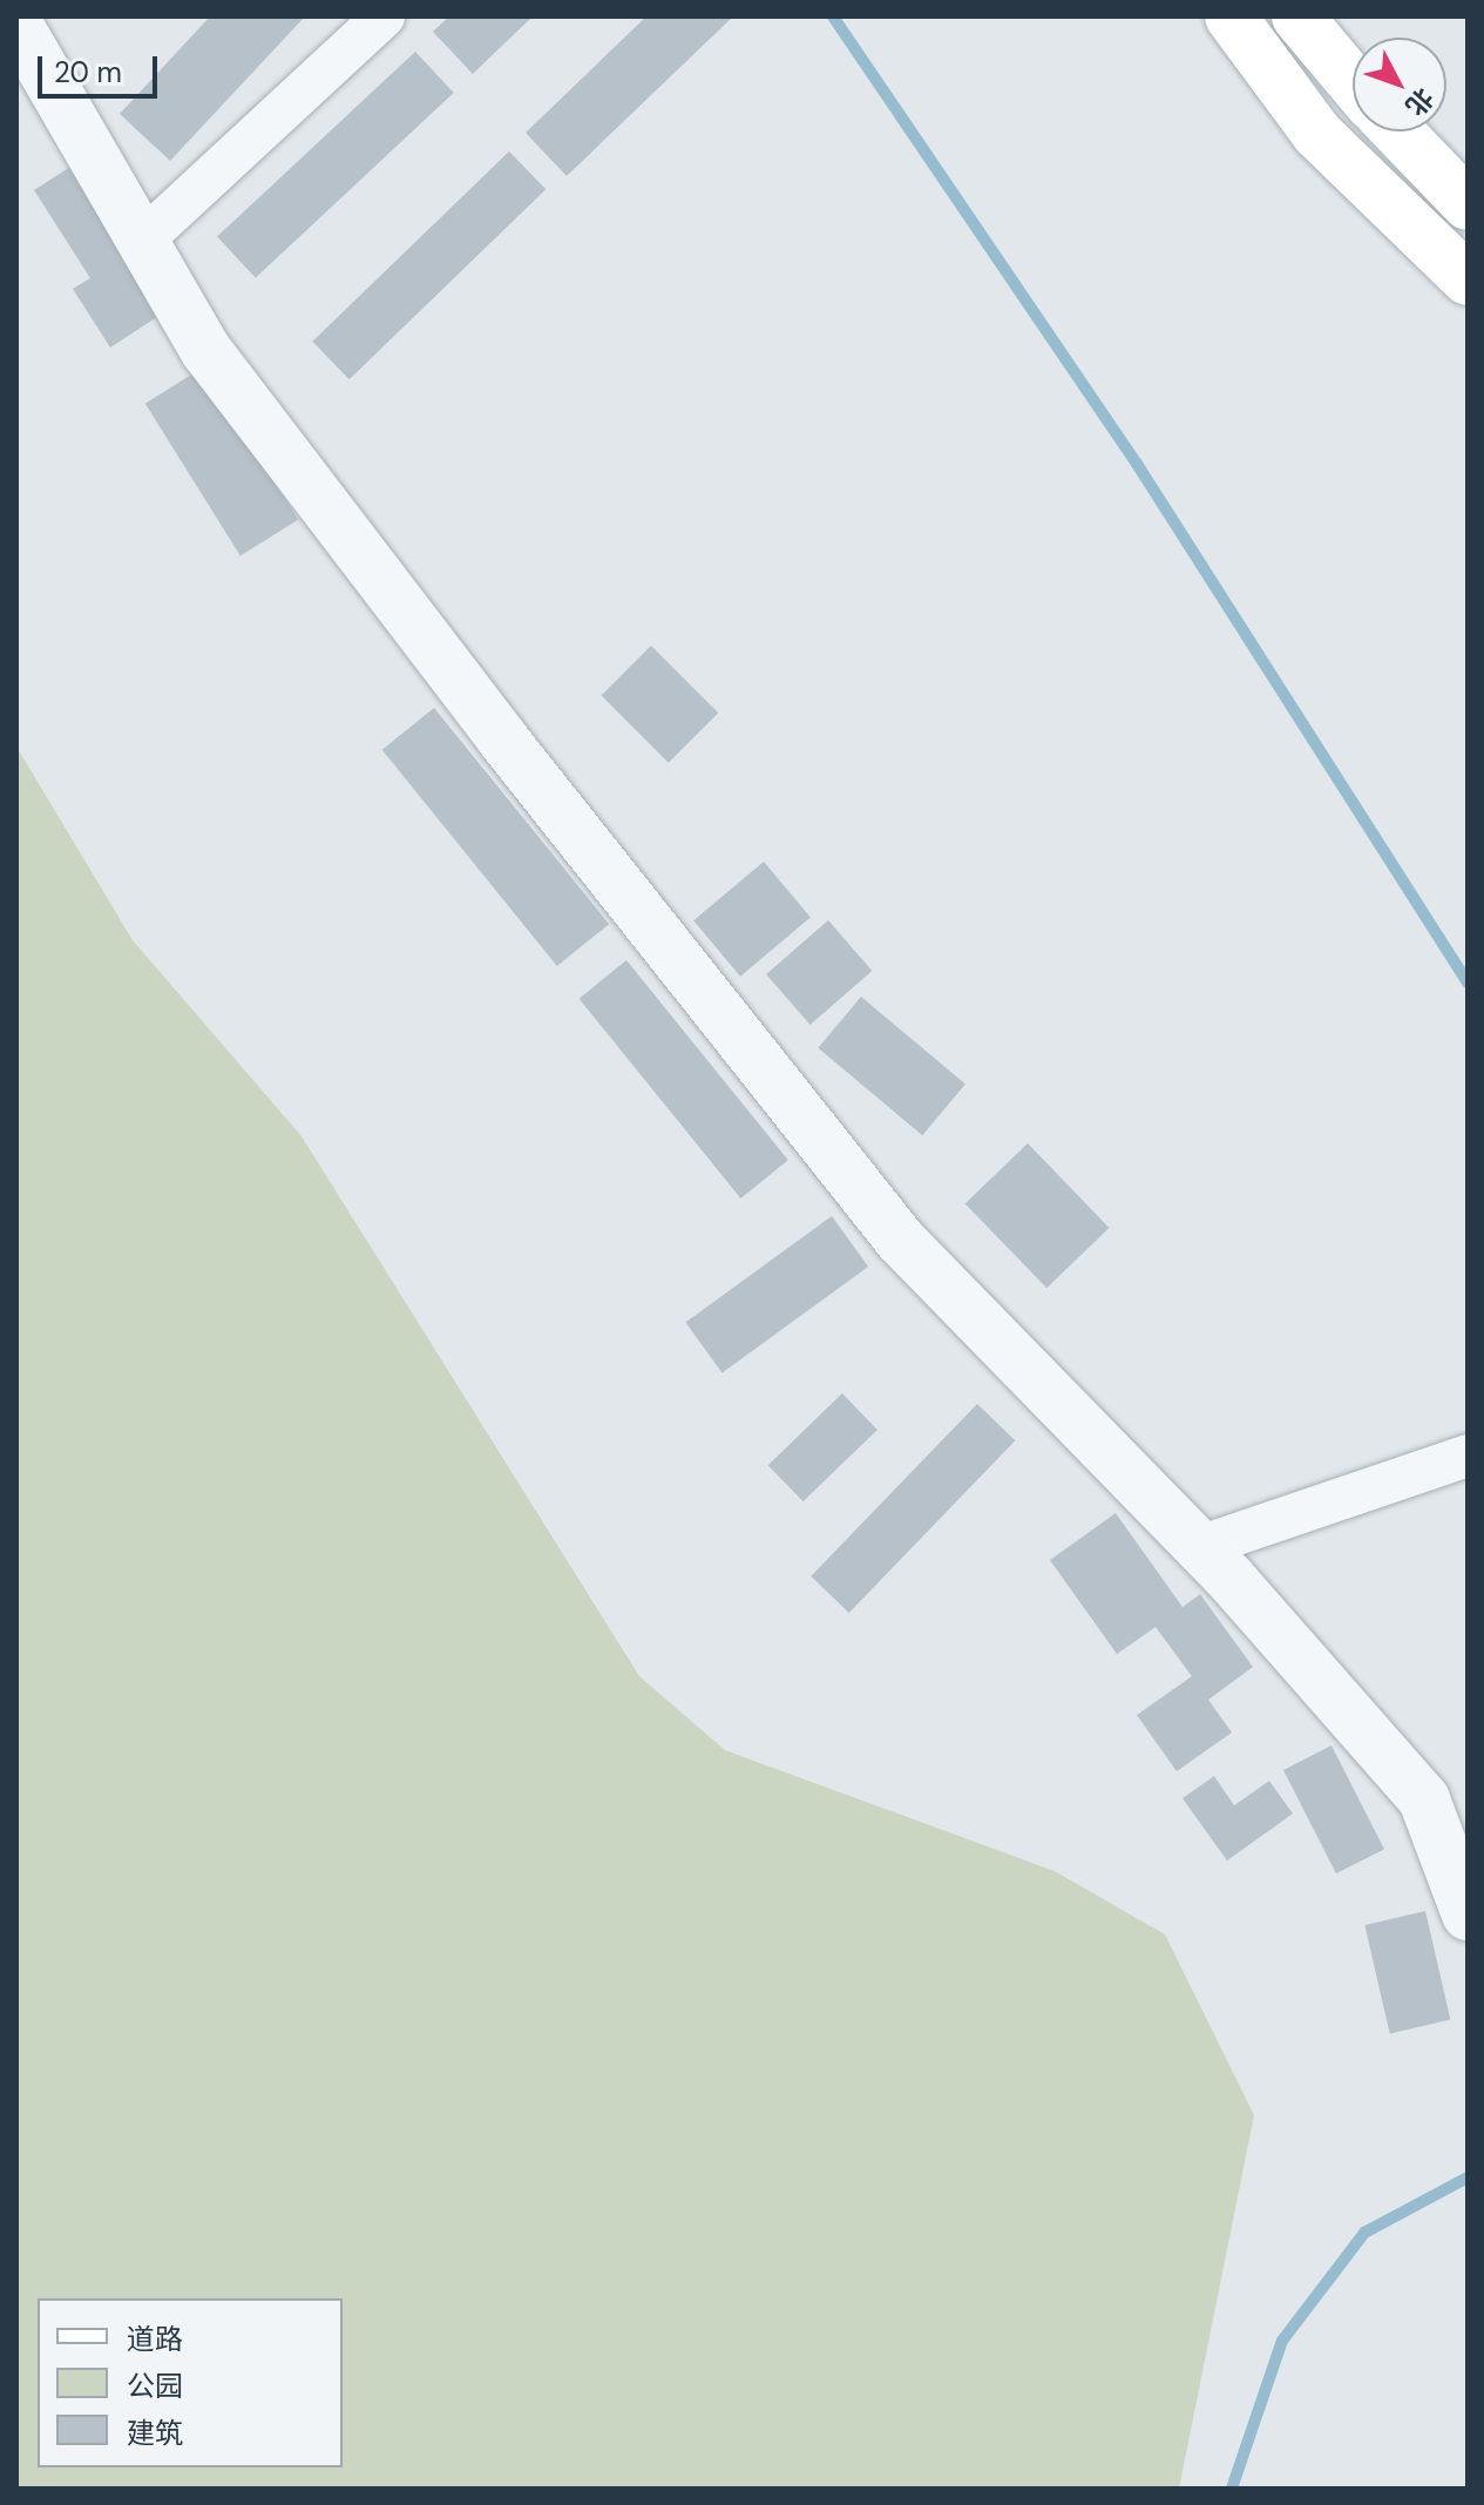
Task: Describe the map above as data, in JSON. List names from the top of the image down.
{
  "legend": ["道路", "公园", "建筑"],
  "scale_bar": "20 m",
  "north": "bottom right"
}
